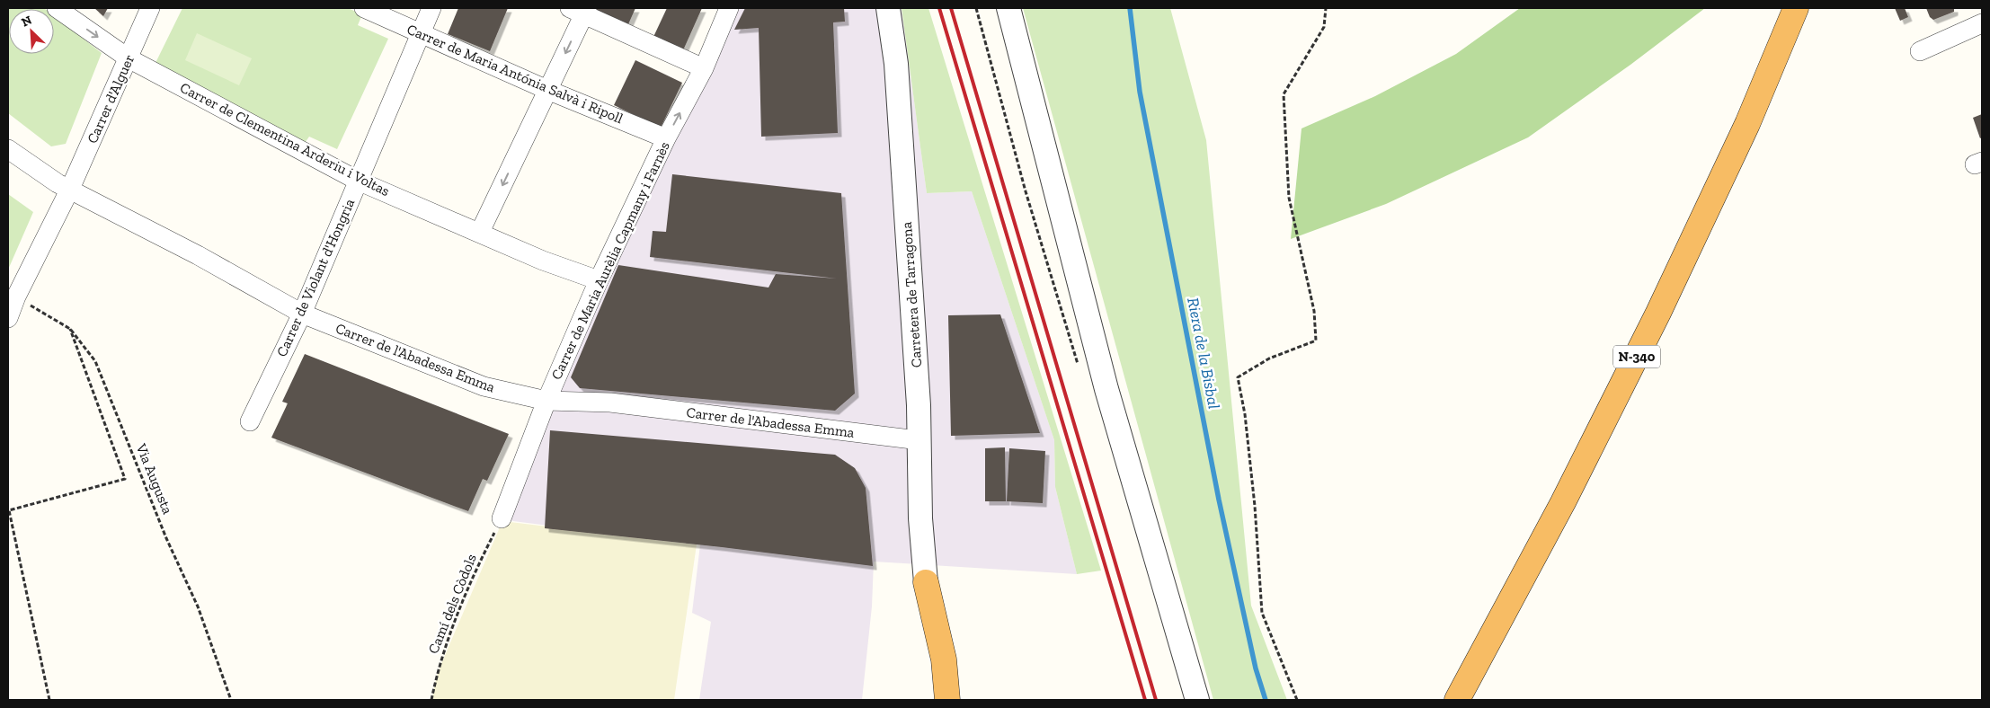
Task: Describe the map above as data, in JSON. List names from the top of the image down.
{
  "streets": {
    "highway": ["N-340"],
    "street": [
      "Carrer de Maria Antónia Salvà i Ripoll",
      "Carrer d'Alguer",
      "Carrer de Clementina Arderiu i Voltas",
      "Carrer de Maria Aurèlia Capmany i Farnès",
      "Carrer de Violant d'Hongria",
      "Carretera de Tarragona",
      "Carrer de l'Abadessa Emma"
    ],
    "path": ["Via Augusta", "Camí dels Còdols"]
  },
  "crossings": [
    ["Carrer de Maria Antónia Salvà i Ripoll", "Carrer de Maria Aurèlia Capmany i Farnès"],
    ["Carrer de Maria Antónia Salvà i Ripoll", "Carrer de Violant d'Hongria"],
    ["Carrer d'Alguer", "Carrer de Clementina Arderiu i Voltas"],
    ["Carrer d'Alguer", "Carrer de l'Abadessa Emma"],
    ["Carrer d'Alguer", "Via Augusta"],
    ["Carrer de Clementina Arderiu i Voltas", "Carrer de Maria Aurèlia Capmany i Farnès"],
    ["Carrer de Clementina Arderiu i Voltas", "Carrer de Violant d'Hongria"],
    ["Carrer de Maria Aurèlia Capmany i Farnès", "Carrer de l'Abadessa Emma"],
    ["Carrer de Maria Aurèlia Capmany i Farnès", "Camí dels Còdols"],
    ["Carrer de Violant d'Hongria", "Carrer de l'Abadessa Emma"],
    ["Carretera de Tarragona", "Carrer de l'Abadessa Emma"]
  ],
  "water": ["Riera de la Bisbal"],
  "north": "top left"
}
